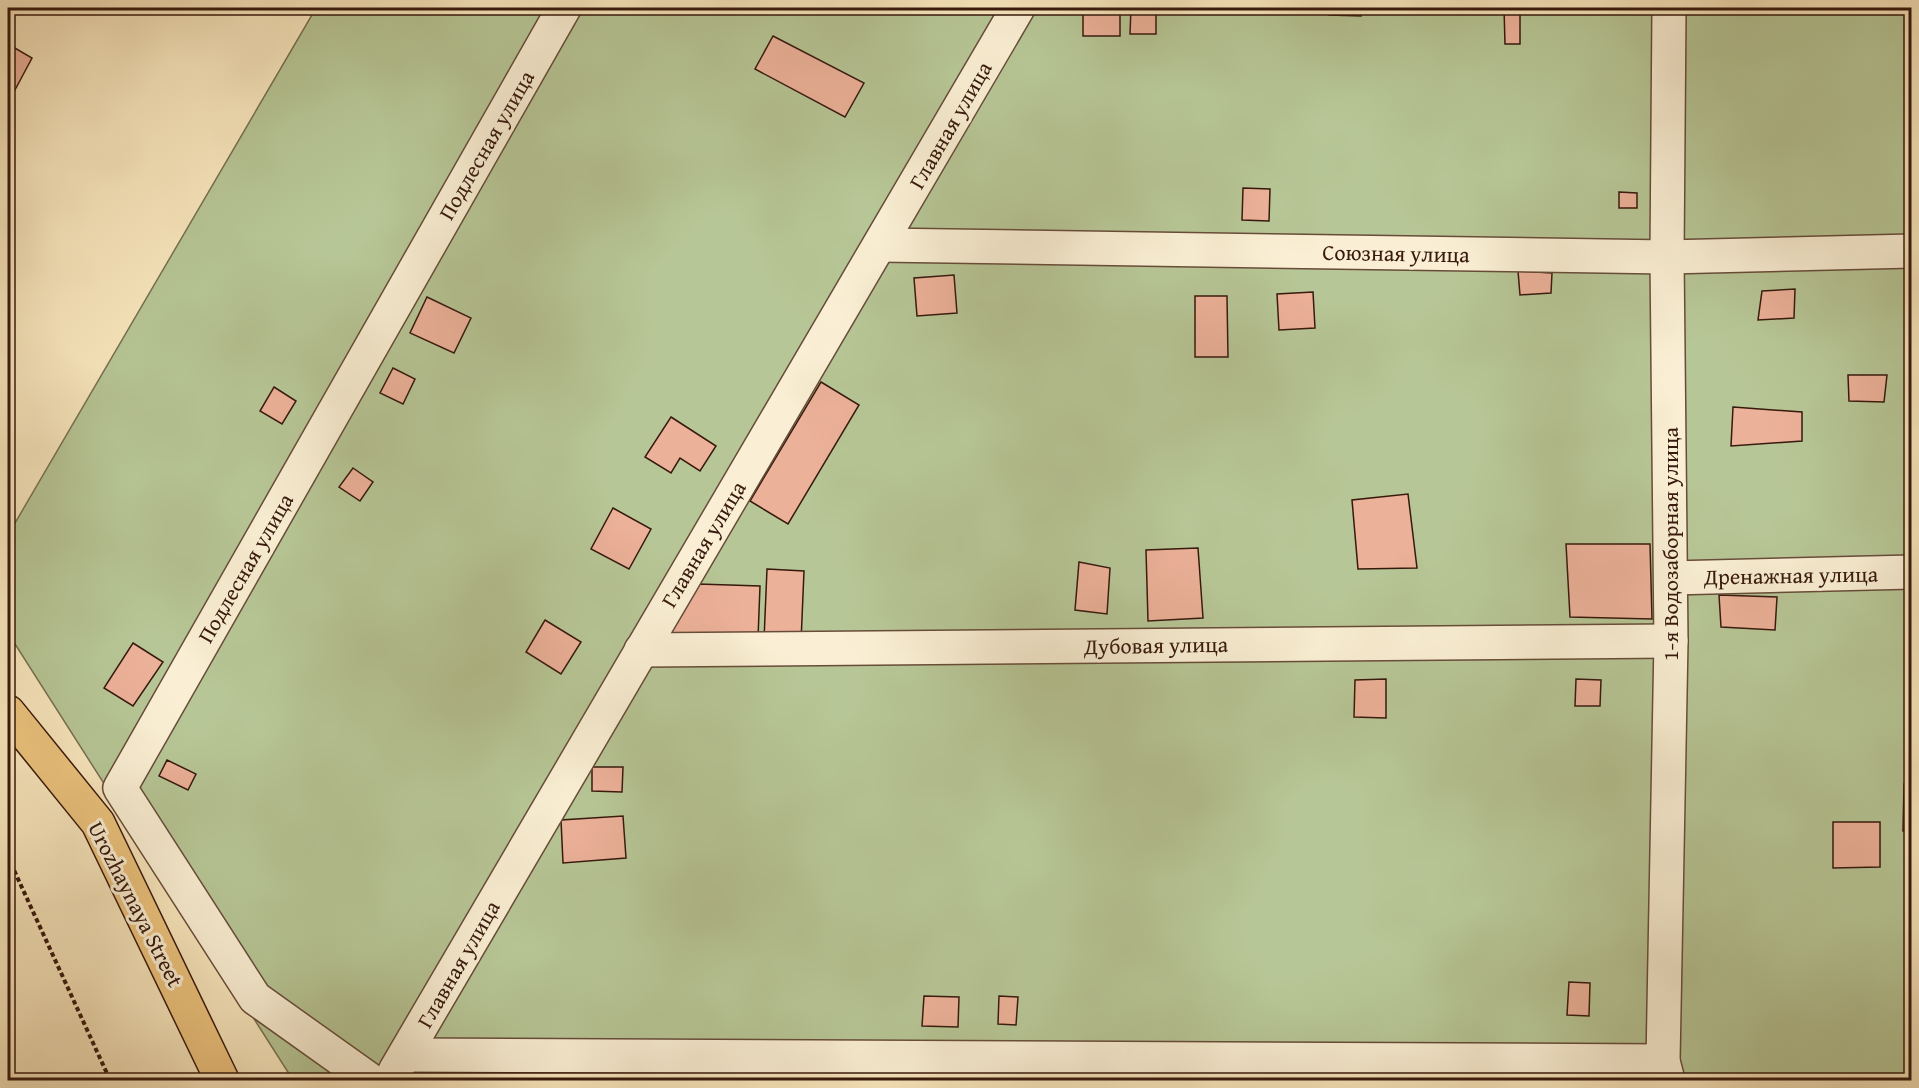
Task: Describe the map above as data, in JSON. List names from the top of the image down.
{
  "streets": {
    "main road": ["Urozhaynaya Street"],
    "street": [
      "Главная улица",
      "Подлесная улица",
      "Союзная улица",
      "1-я Водозаборная улица",
      "Дренажная улица",
      "Дубовая улица"
    ]
  },
  "crossings": [
    ["Главная улица", "Союзная улица"],
    ["Главная улица", "Дубовая улица"],
    ["Союзная улица", "1-я Водозаборная улица"],
    ["1-я Водозаборная улица", "Дренажная улица"],
    ["1-я Водозаборная улица", "Дубовая улица"]
  ]
}
